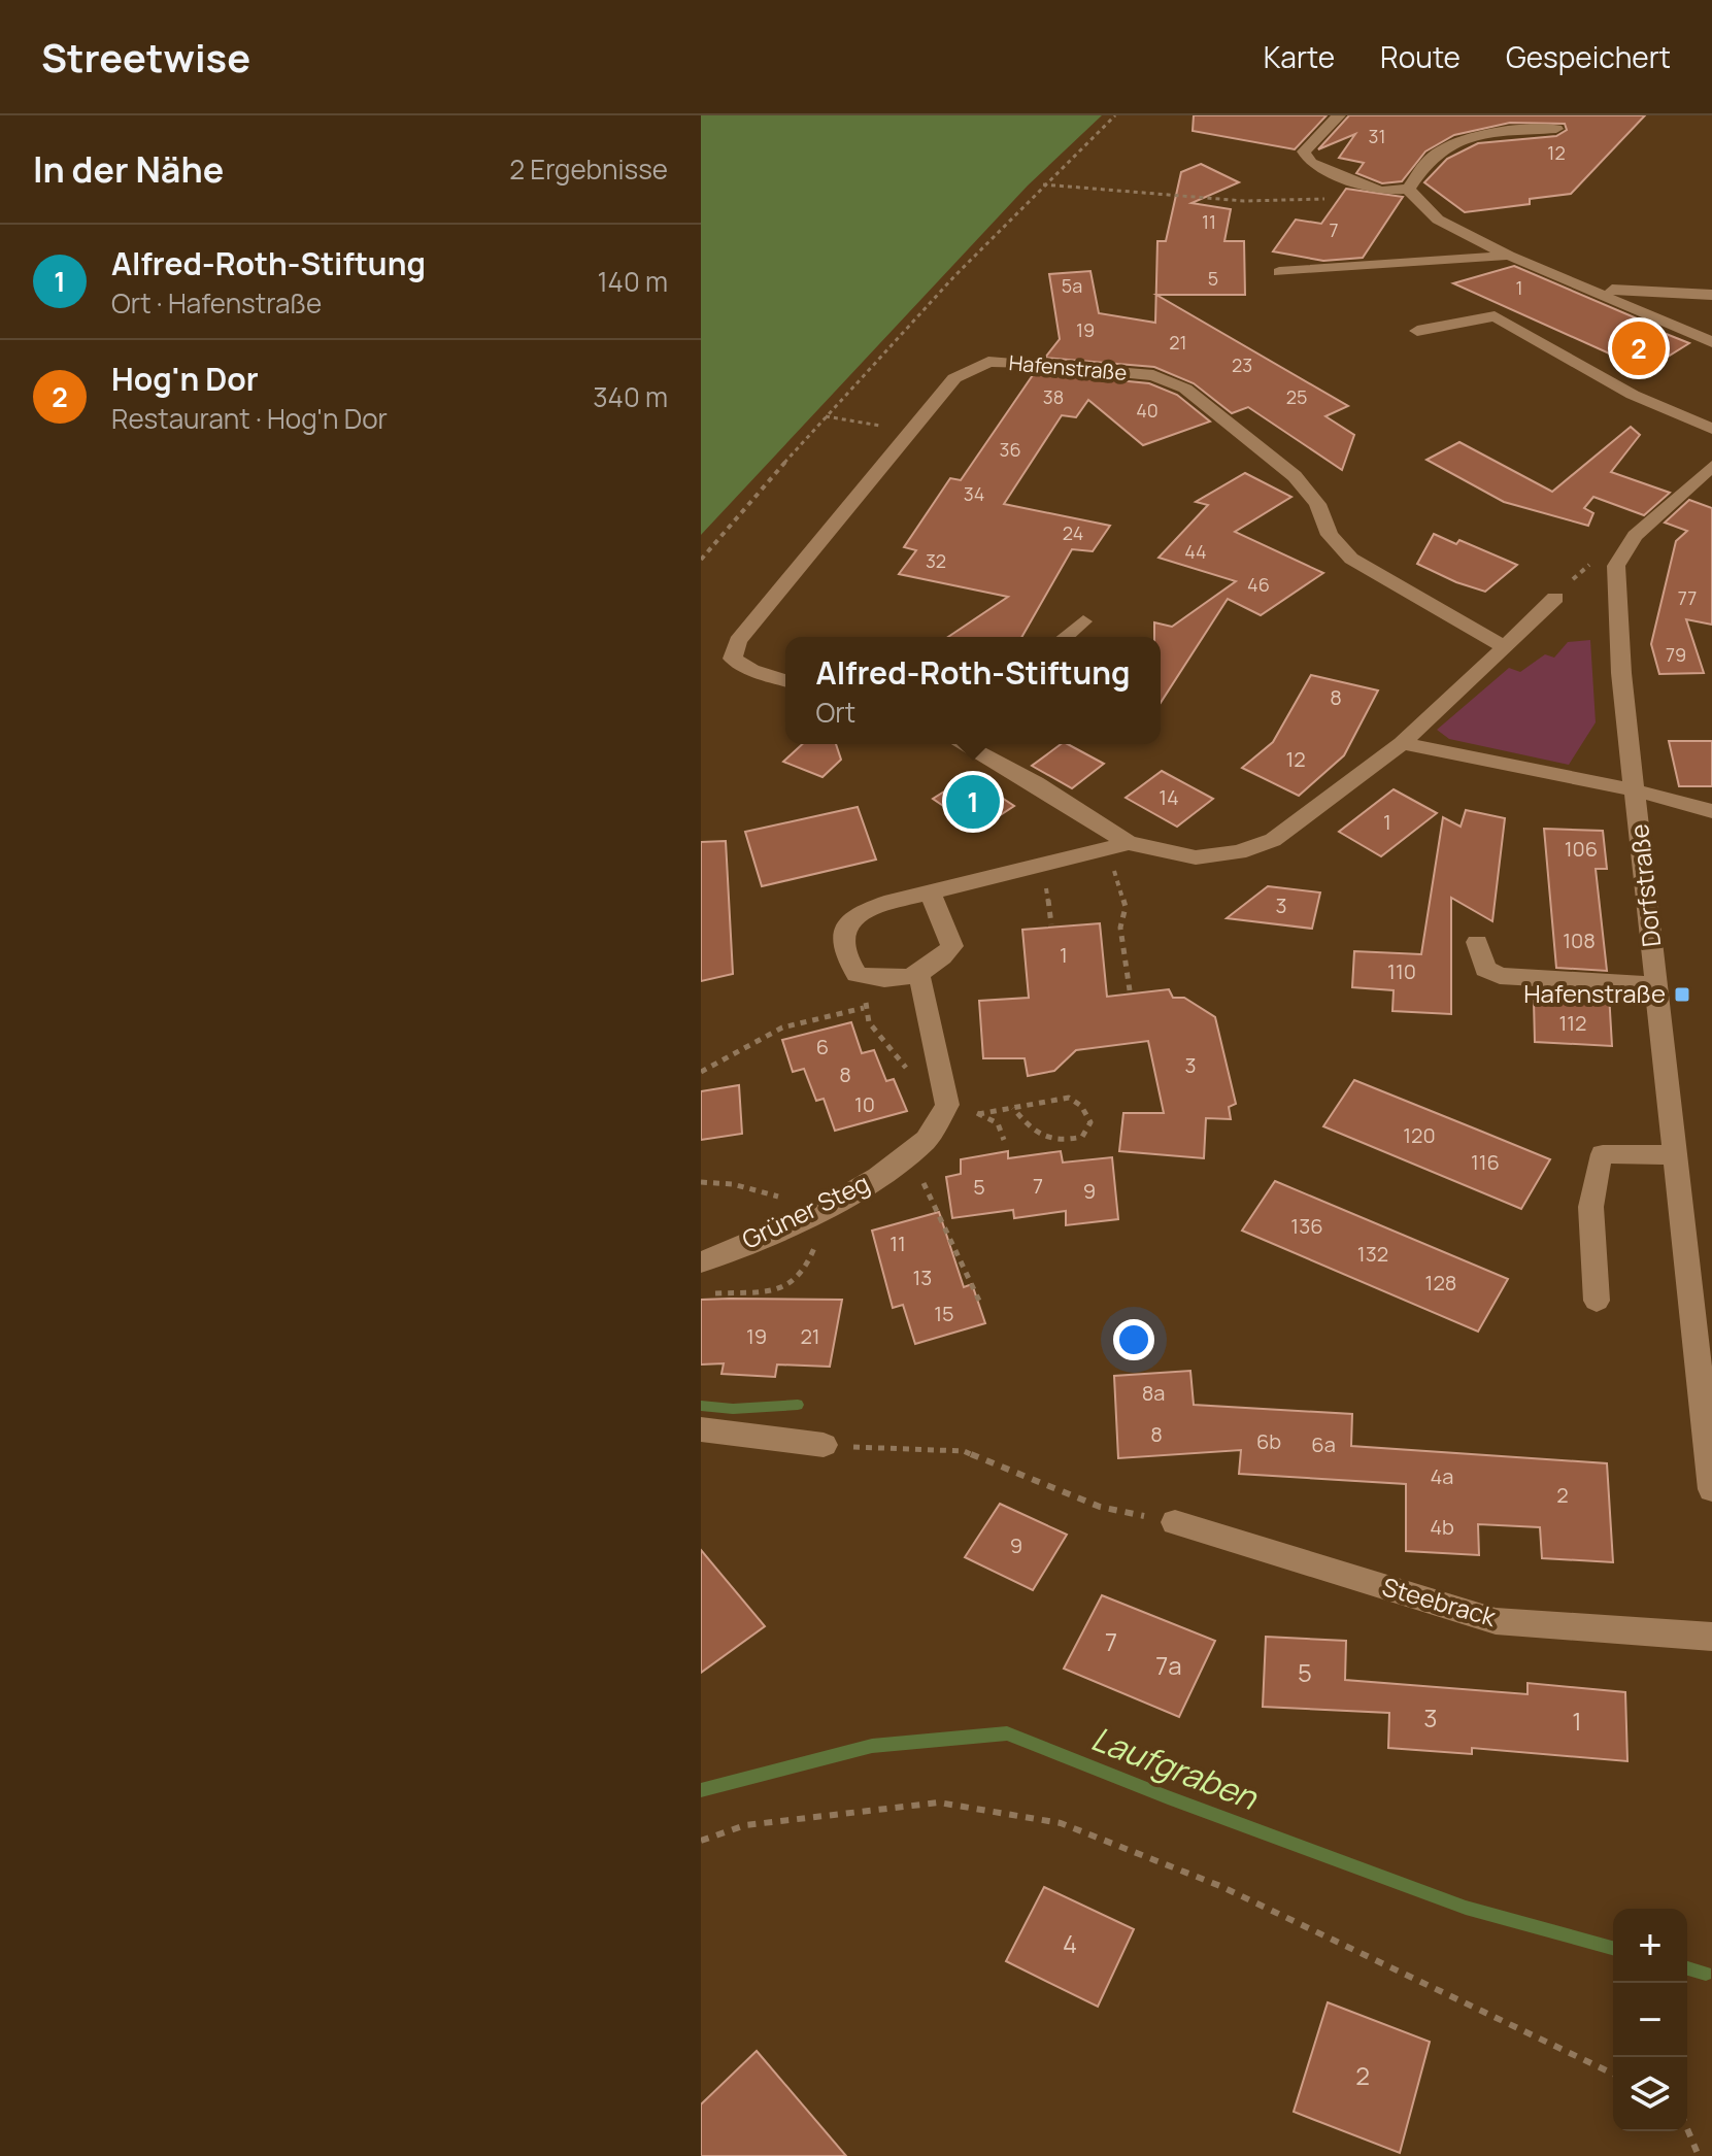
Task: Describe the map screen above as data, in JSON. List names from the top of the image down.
{
  "streets": {
    "street": [
      "Hafenstraße",
      "Dorfstraße",
      "Grüner Steg",
      "Steebrack"
    ]
  },
  "water": ["Laufgraben"],
  "places": {
    "transit": ["Hafenstraße"]
  },
  "house_numbers": [
    "31",
    "12",
    "11",
    "7",
    "5",
    "5a",
    "1",
    "19",
    "21",
    "23",
    "38",
    "25",
    "40",
    "36",
    "34",
    "24",
    "44",
    "32",
    "46",
    "77",
    "79",
    "8",
    "12",
    "14",
    "1",
    "106",
    "3",
    "108",
    "1",
    "110",
    "112",
    "6",
    "3",
    "8",
    "10",
    "120",
    "116",
    "7",
    "5",
    "9",
    "136",
    "11",
    "132",
    "13",
    "128",
    "15",
    "19",
    "21",
    "8a",
    "8",
    "6b",
    "6a",
    "4a",
    "2",
    "4b",
    "9",
    "7",
    "7a",
    "5",
    "3",
    "1",
    "4",
    "2"
  ],
  "page": {
    "header": "Streetwise",
    "nav": ["Karte", "Route", "Gespeichert"],
    "heading": ["In der Nähe", "2 Ergebnisse"],
    "list": [
      {
        "mark": "1",
        "name": "Alfred-Roth-Stiftung",
        "note": "Ort · Hafenstraße",
        "value": "140 m"
      },
      {
        "mark": "2",
        "name": "Hog'n Dor",
        "note": "Restaurant · Hog'n Dor",
        "value": "340 m"
      }
    ],
    "pins": ["2", "1"],
    "popup": ["Alfred-Roth-Stiftung", "Ort"],
    "map_buttons": ["+", "−"]
  }
}
